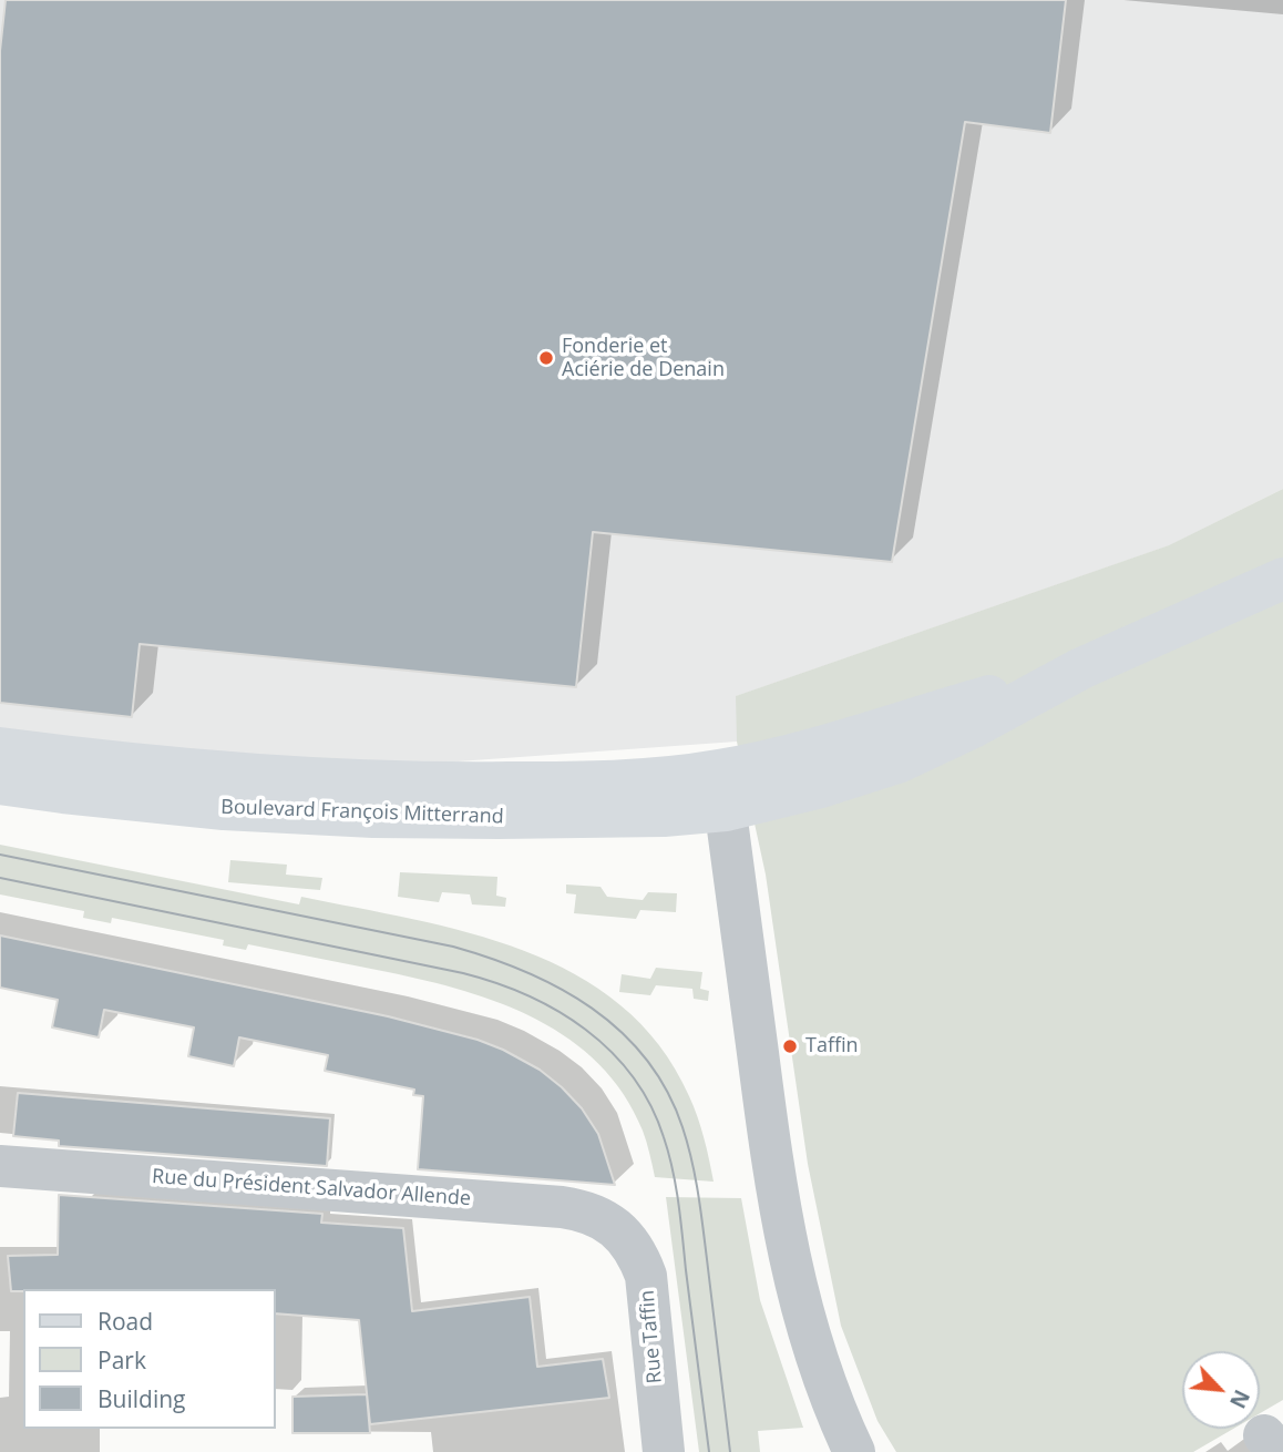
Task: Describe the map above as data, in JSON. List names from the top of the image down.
{
  "streets": {
    "main road": ["Boulevard François Mitterrand"],
    "street": ["Rue du Président Salvador Allende", "Rue Taffin"]
  },
  "crossings": [
    ["Rue du Président Salvador Allende", "Rue Taffin"]
  ],
  "places": ["Fonderie et Aciérie de Denain", "Taffin"],
  "legend": ["Road", "Park", "Building"],
  "north": "bottom right"
}
